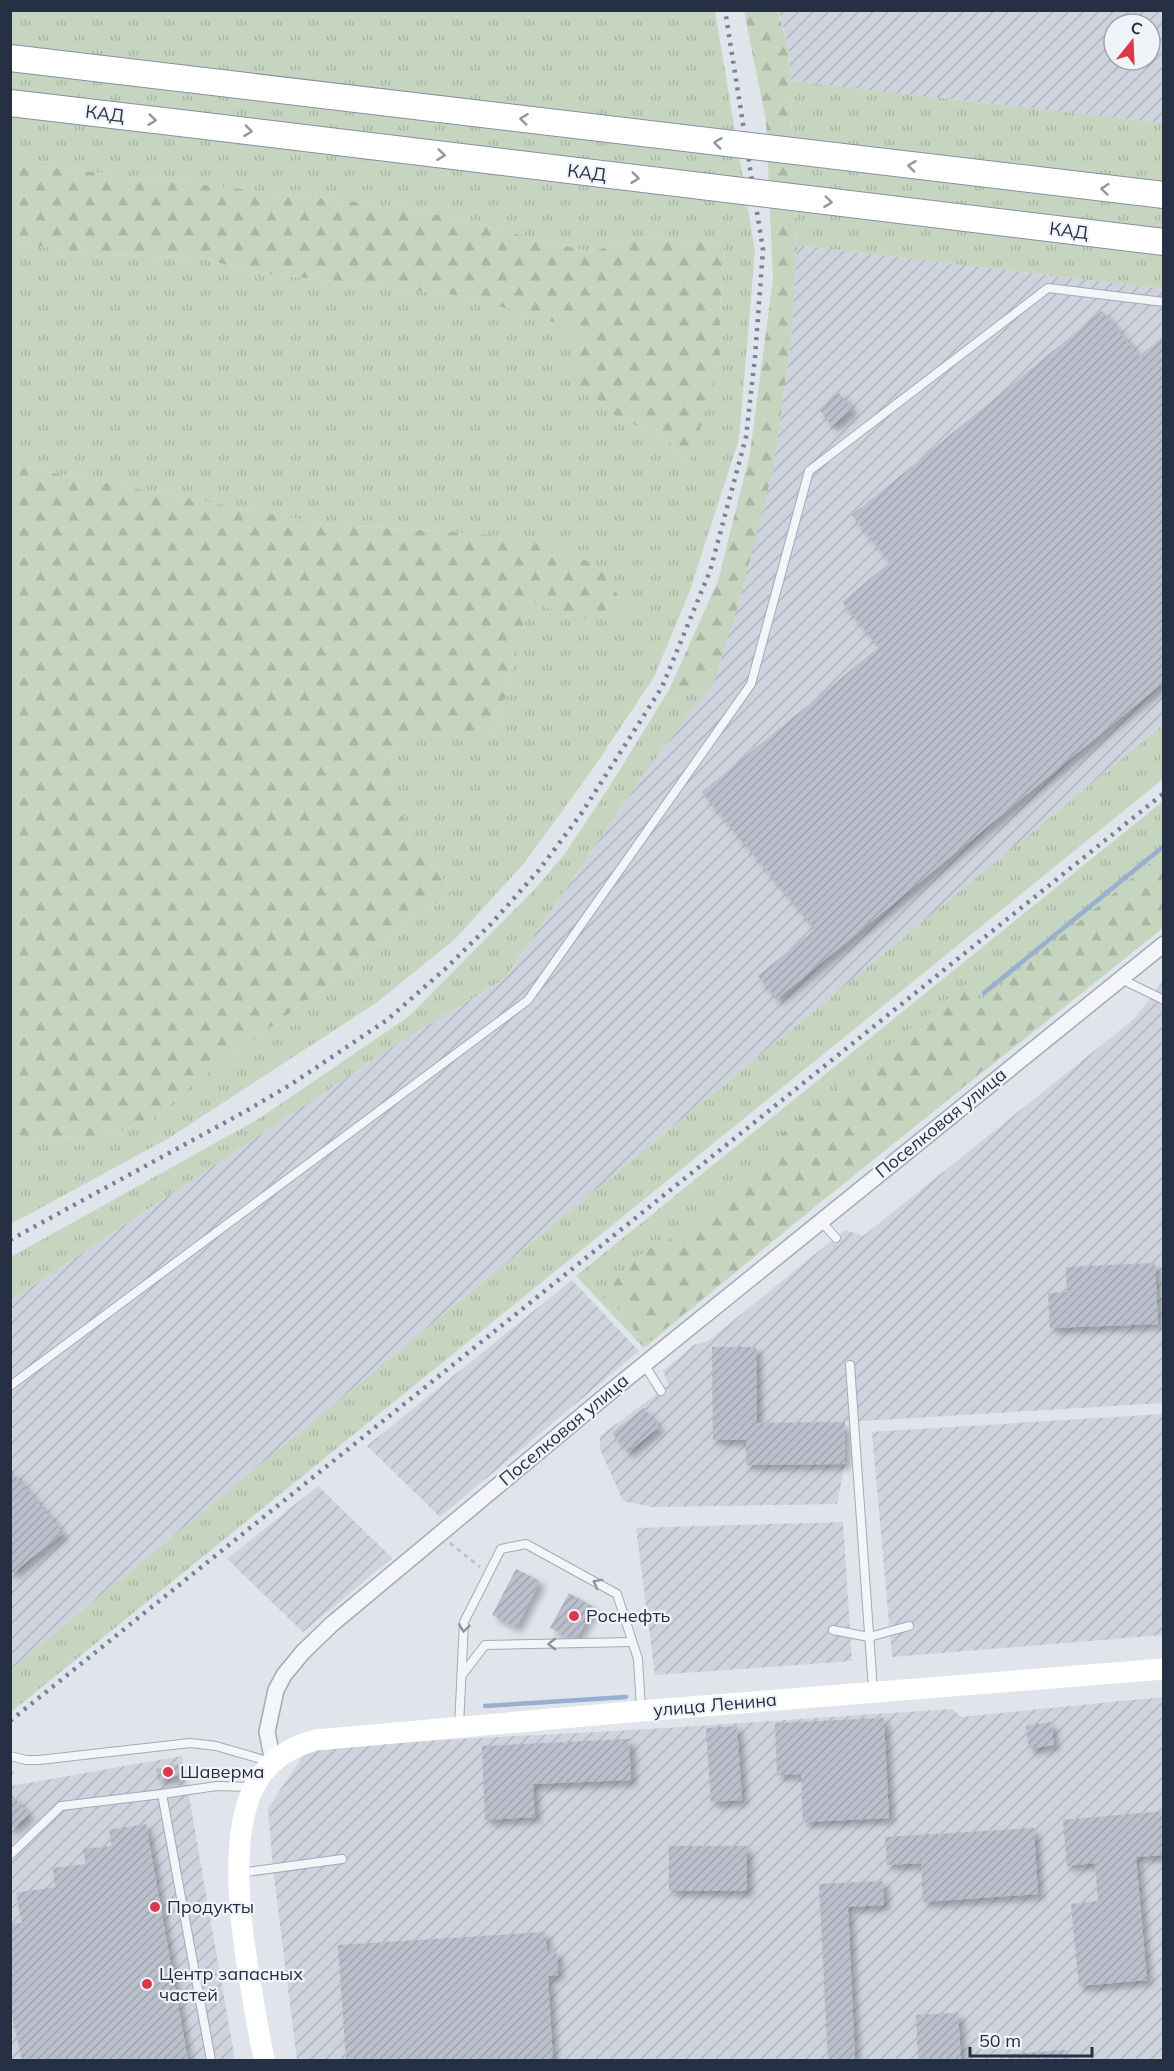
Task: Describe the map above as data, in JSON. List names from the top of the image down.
{
  "streets": {
    "highway": ["КАД"],
    "street": ["Поселковая улица", "улица Ленина"]
  },
  "crossings": [
    ["Поселковая улица", "улица Ленина"]
  ],
  "places": [
    "Роснефть",
    "Шаверма",
    "Продукты",
    "Центр запасных частей"
  ],
  "scale_bar": "50 m",
  "north": "top"
}
